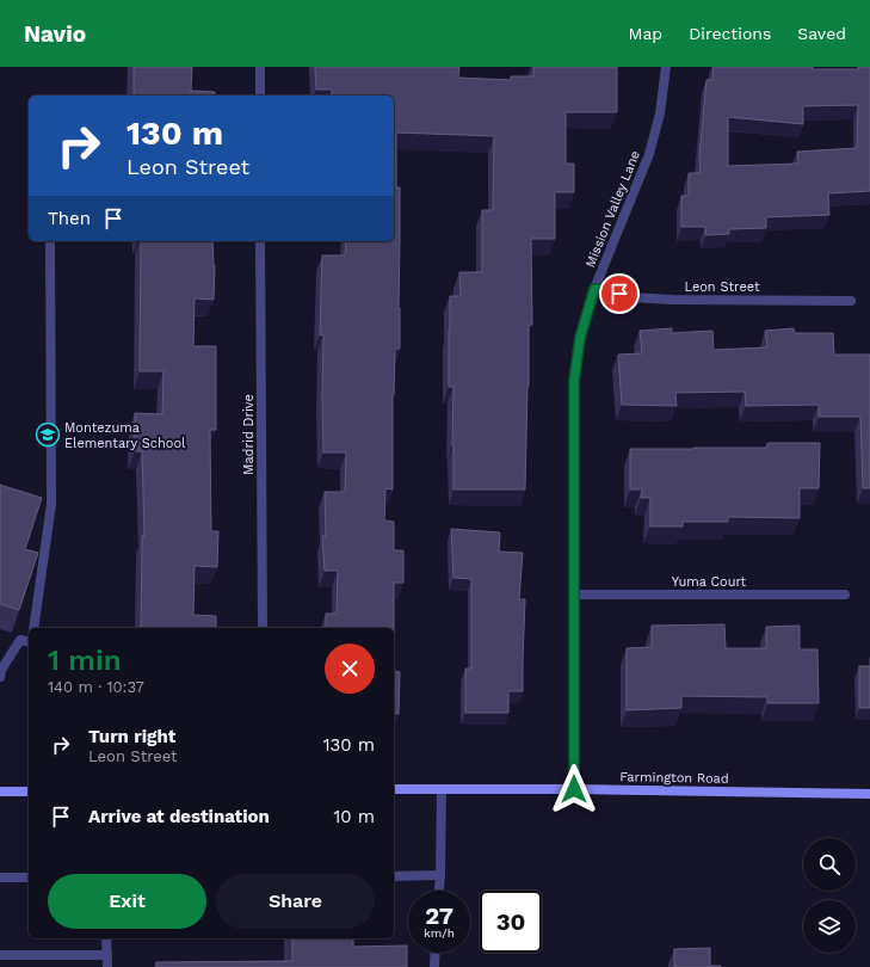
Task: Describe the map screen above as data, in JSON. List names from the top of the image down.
{
  "streets": {
    "main road": ["Farmington Road"],
    "street": [
      "Mission Valley Lane",
      "Leon Street",
      "Madrid Drive",
      "Yuma Court"
    ]
  },
  "crossings": [
    ["Mission Valley Lane", "Leon Street"],
    ["Mission Valley Lane", "Yuma Court"],
    ["Mission Valley Lane", "Farmington Road"]
  ],
  "places": {
    "school or university": ["Montezuma Elementary School"]
  },
  "page": {
    "header": "Navio",
    "nav": ["Map", "Directions", "Saved"],
    "turn": ["130 m", "Leon Street"],
    "then": "Then",
    "heading": ["1 min", "140 m · 10:37"],
    "list": [
      {
        "name": "Turn right",
        "note": "Leon Street",
        "value": "130 m"
      },
      {
        "name": "Arrive at destination",
        "value": "10 m"
      }
    ],
    "buttons": ["Exit", "Share"],
    "speed": "27 km/h",
    "limit": "30"
  }
}
